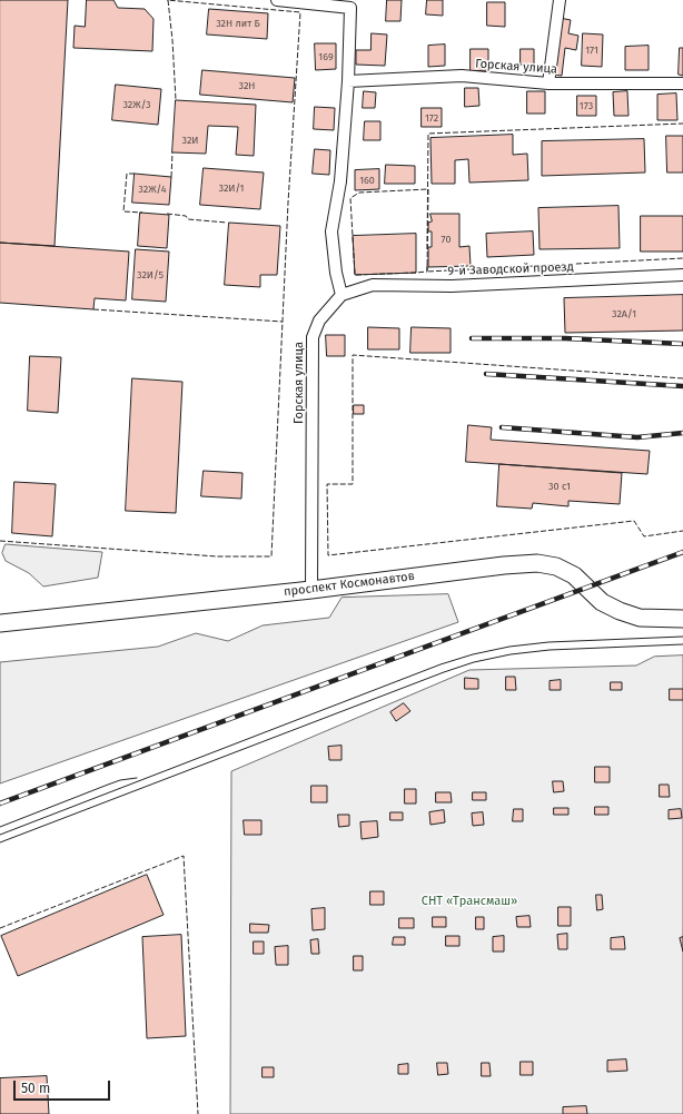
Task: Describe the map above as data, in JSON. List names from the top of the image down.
{
  "streets": {
    "main road": ["проспект Космонавтов"],
    "street": ["Горская улица", "9-й Заводской проезд"]
  },
  "crossings": [
    ["Горская улица", "9-й Заводской проезд"],
    ["Горская улица", "проспект Космонавтов"]
  ],
  "parks": ["СНТ «Трансмаш»"],
  "house_numbers": [
    "32Н лит Б",
    "171",
    "169",
    "32Н",
    "32Ж/3",
    "173",
    "172",
    "32И",
    "160",
    "32И/1",
    "32Ж/4",
    "70",
    "32И/5",
    "32А/1",
    "30 с1"
  ],
  "scale_bar": "50 m"
}
